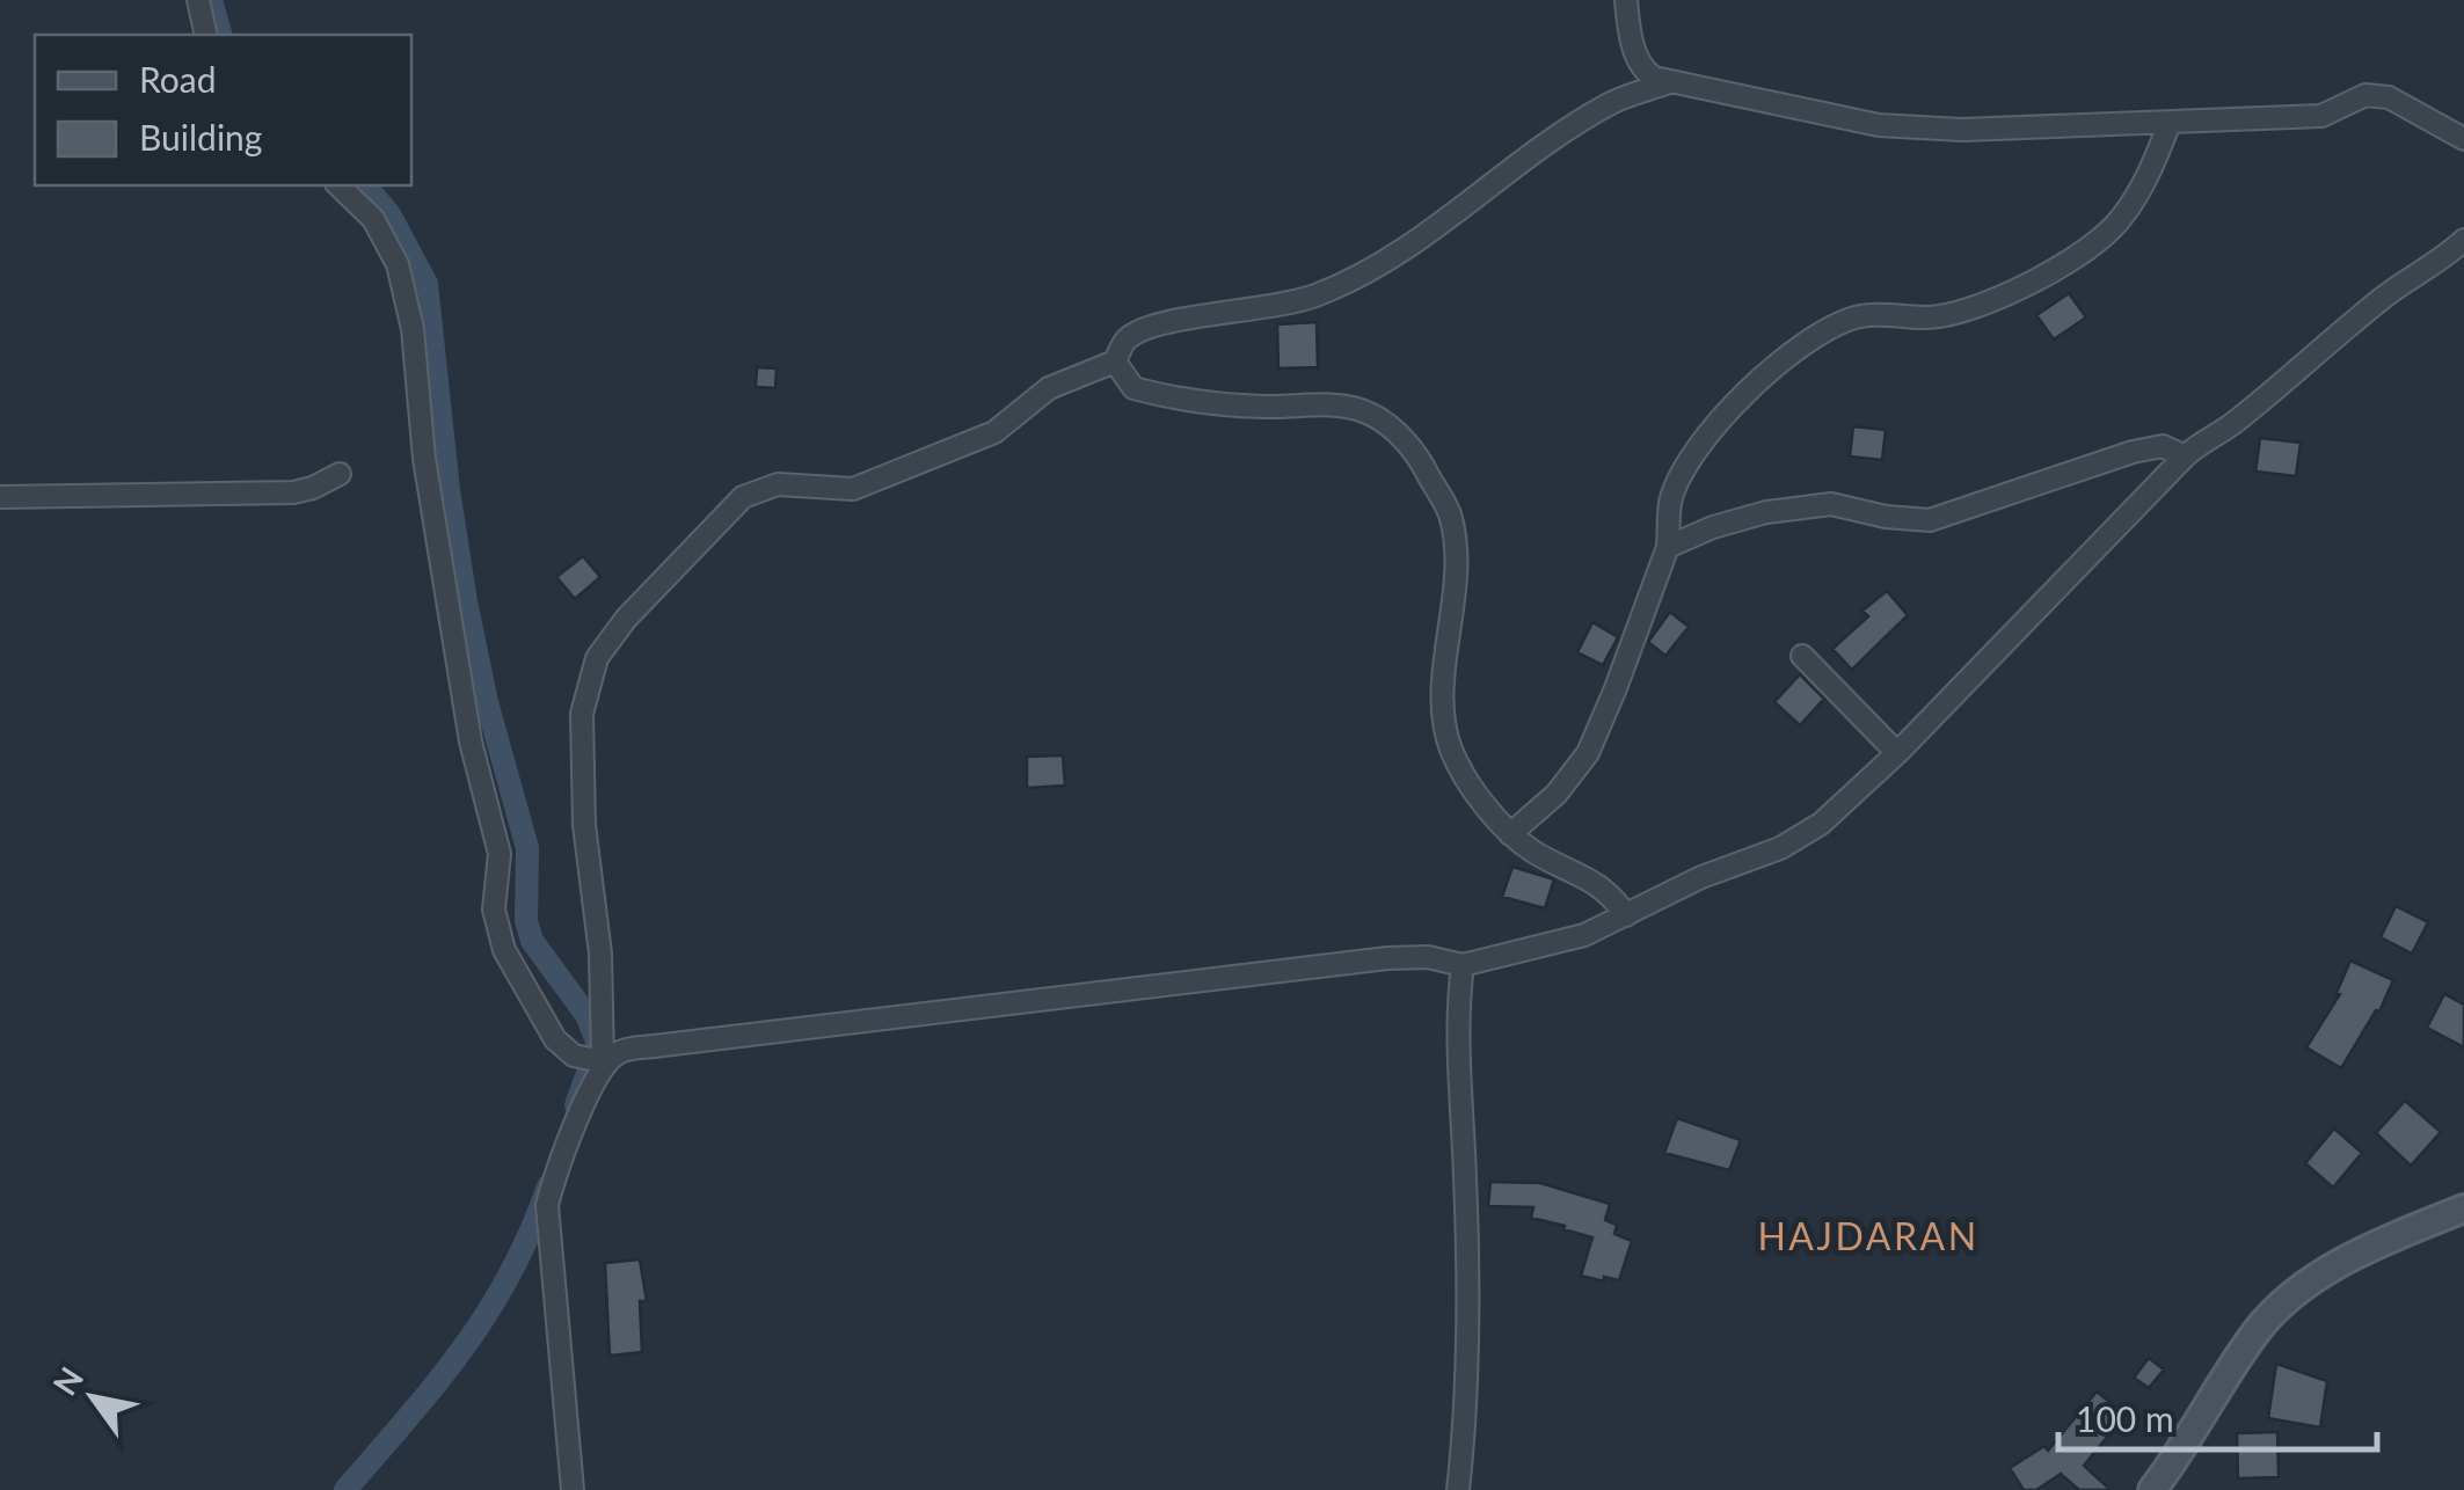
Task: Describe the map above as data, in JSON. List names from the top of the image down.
{
  "districts": ["HAJDARAN"],
  "legend": ["Road", "Building"],
  "scale_bar": "100 m",
  "north": "top left"
}
